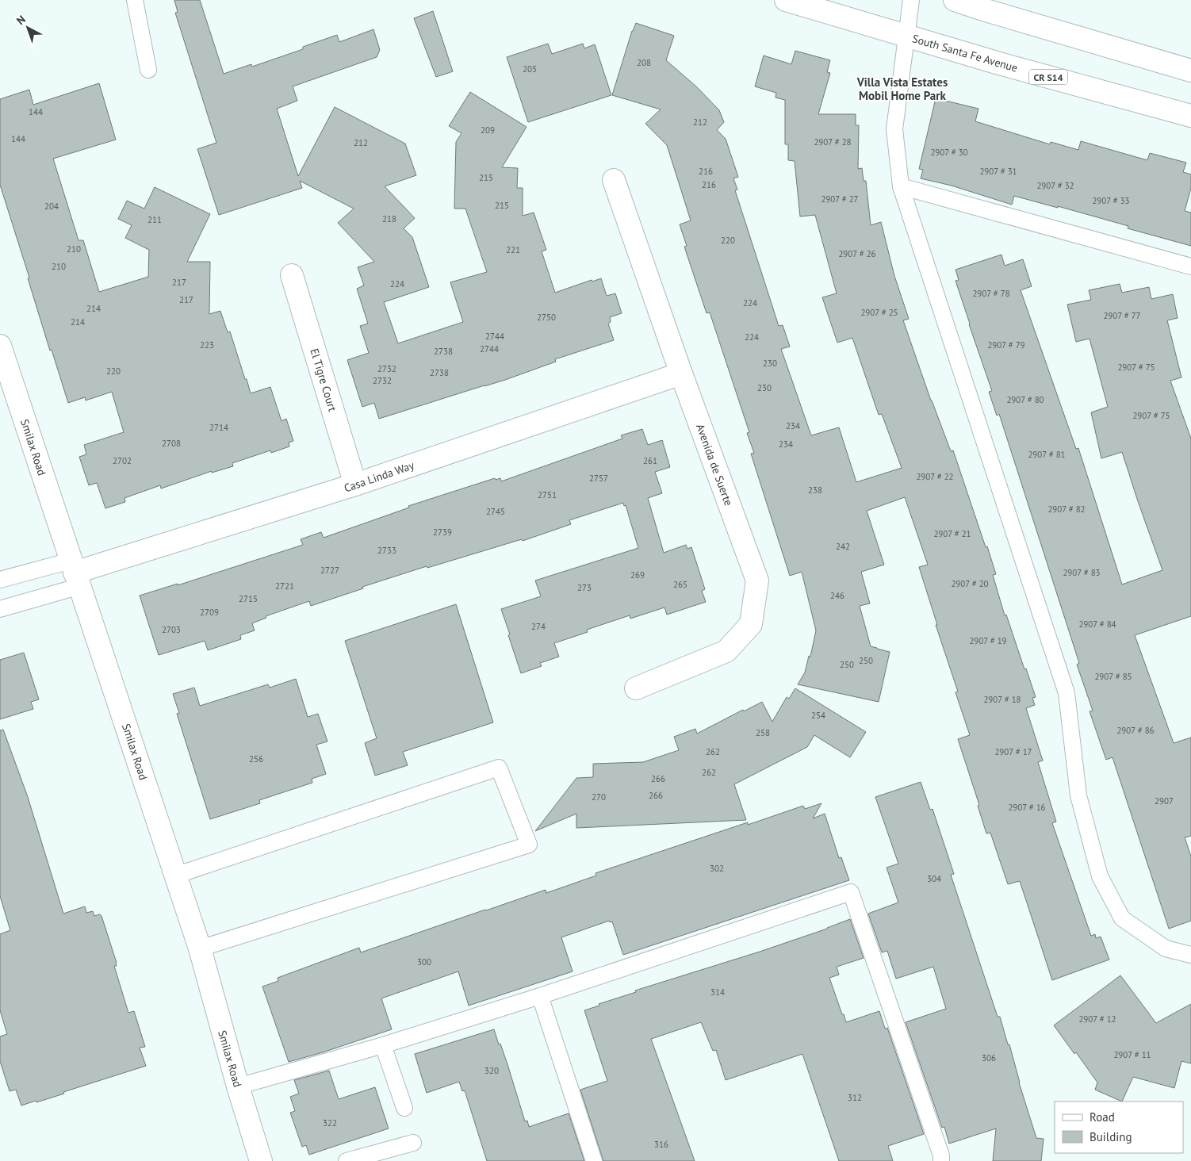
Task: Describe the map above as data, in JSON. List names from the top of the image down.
{
  "streets": {
    "street": [
      "South Santa Fe Avenue",
      "CR S14",
      "El Tigre Court",
      "Smilax Road",
      "Avenida de Suerte",
      "Casa Linda Way"
    ]
  },
  "crossings": [
    ["El Tigre Court", "Casa Linda Way"],
    ["Smilax Road", "Casa Linda Way"],
    ["Avenida de Suerte", "Casa Linda Way"]
  ],
  "districts": ["Villa Vista Estates Mobil Home Park"],
  "house_numbers": [
    "208",
    "205",
    "144",
    "212",
    "209",
    "144",
    "2907 # 28",
    "212",
    "2907 # 30",
    "216",
    "2907 # 31",
    "215",
    "216",
    "2907 # 32",
    "2907 # 27",
    "2907 # 33",
    "215",
    "204",
    "218",
    "211",
    "220",
    "210",
    "221",
    "2907 # 26",
    "210",
    "217",
    "224",
    "2907 # 78",
    "217",
    "224",
    "214",
    "2907 # 25",
    "2907 # 77",
    "2750",
    "214",
    "2744",
    "224",
    "223",
    "2907 # 79",
    "2744",
    "2738",
    "230",
    "2907 # 75",
    "2732",
    "220",
    "2738",
    "2732",
    "230",
    "2907 # 80",
    "2907 # 75",
    "234",
    "2714",
    "2708",
    "234",
    "2907 # 81",
    "2702",
    "261",
    "2907 # 22",
    "2757",
    "238",
    "2751",
    "2907 # 82",
    "2745",
    "2739",
    "2907 # 21",
    "242",
    "2733",
    "2727",
    "2907 # 83",
    "269",
    "2907 # 20",
    "265",
    "2721",
    "273",
    "246",
    "2715",
    "2709",
    "2907 # 84",
    "274",
    "2703",
    "2907 # 19",
    "250",
    "250",
    "2907 # 85",
    "2907 # 18",
    "254",
    "2907 # 86",
    "258",
    "262",
    "2907 # 17",
    "256",
    "262",
    "266",
    "266",
    "270",
    "2907",
    "2907 # 16",
    "302",
    "304",
    "300",
    "314",
    "2907 # 12",
    "2907 # 11",
    "306",
    "320",
    "312",
    "322",
    "316"
  ],
  "legend": ["Road", "Building"],
  "north": "top left"
}
